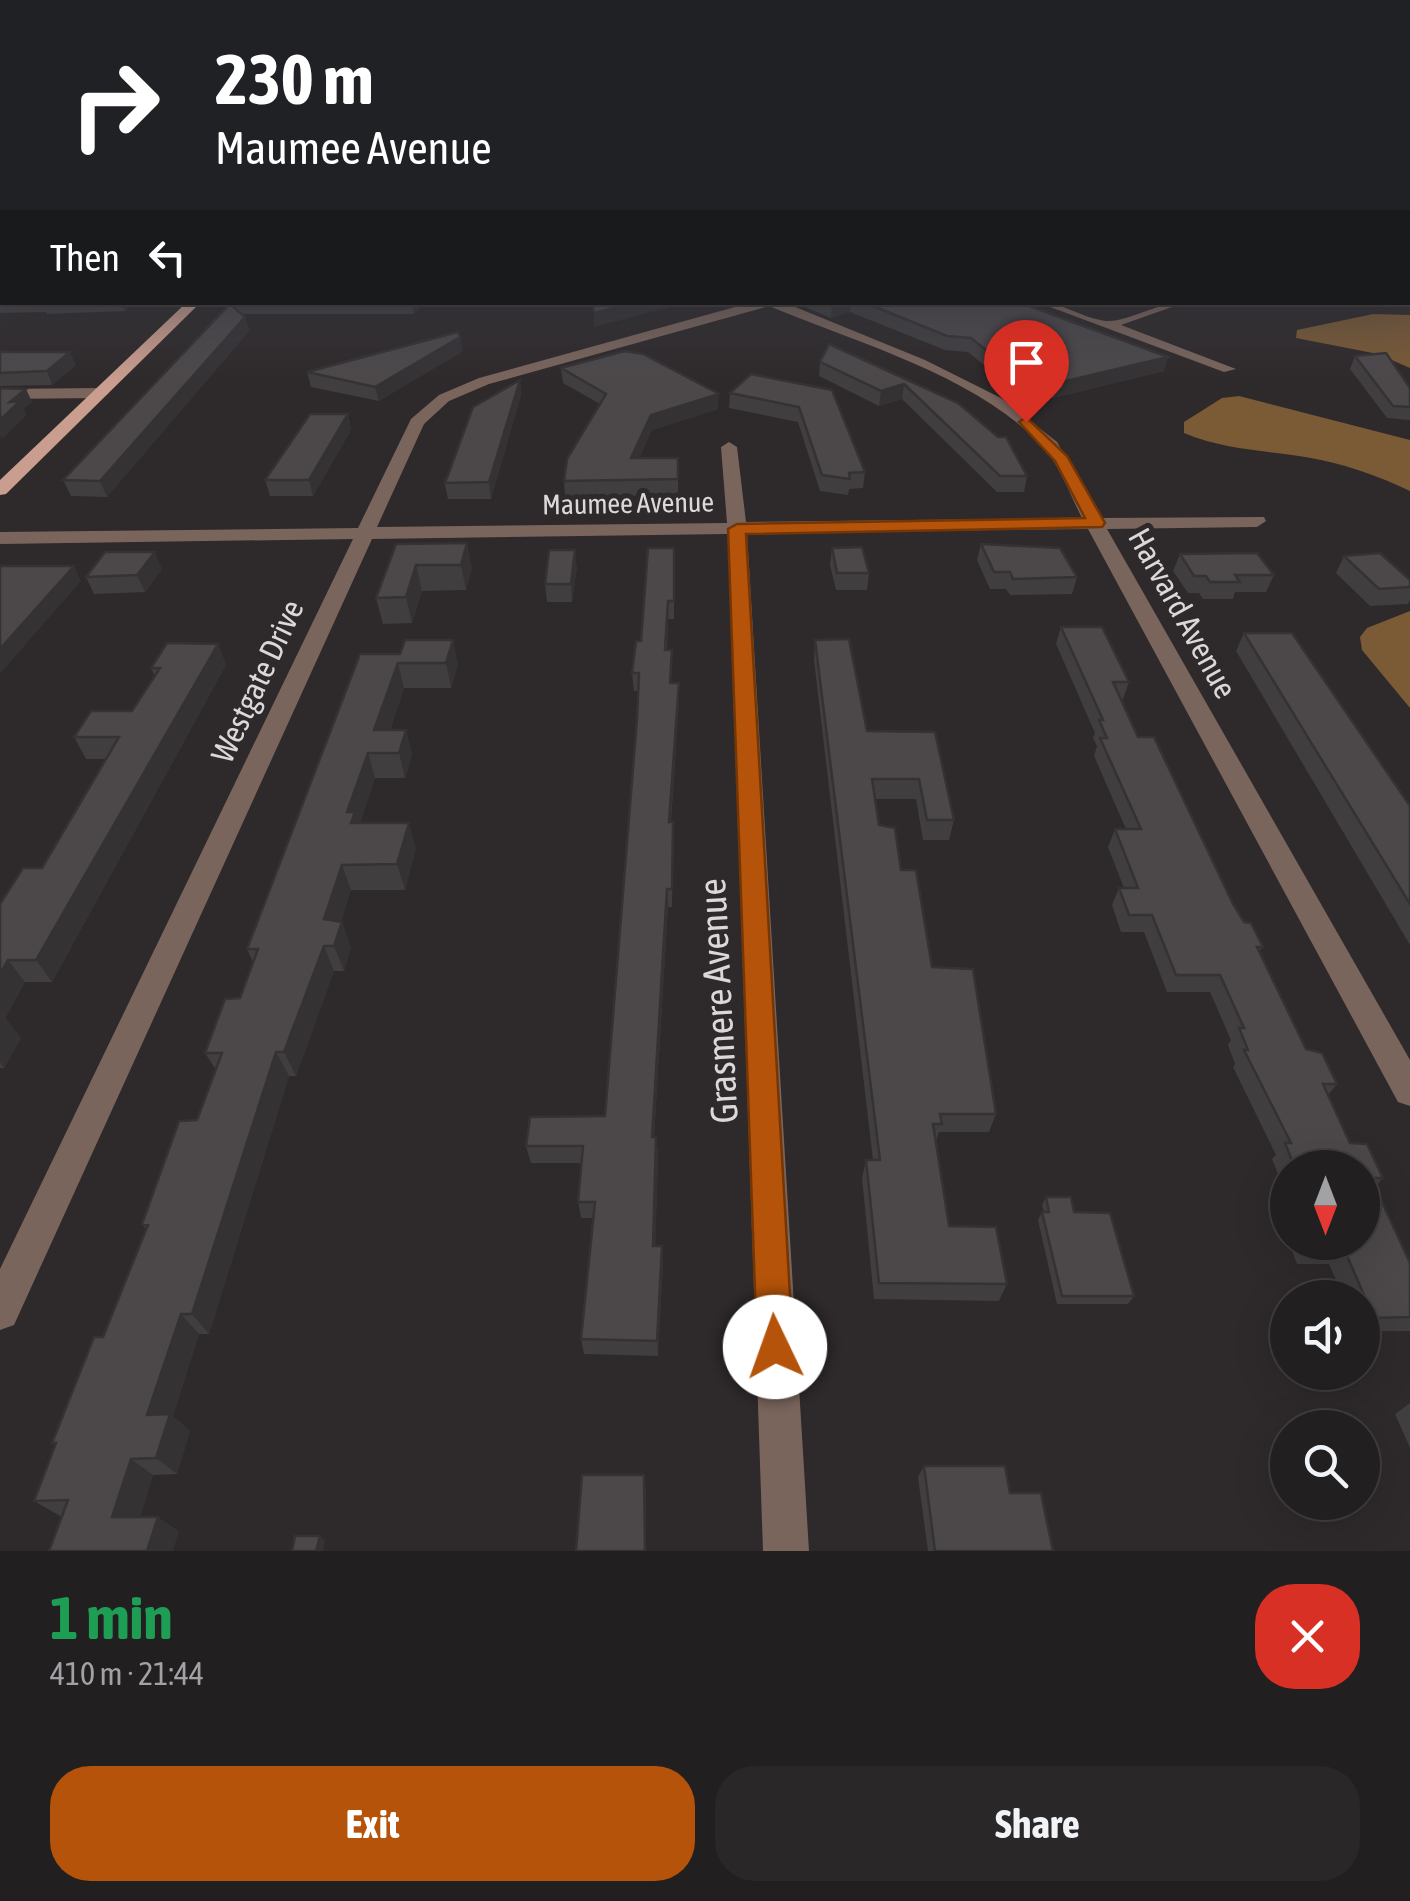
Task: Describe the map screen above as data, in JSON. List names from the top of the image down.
{
  "streets": {
    "street": [
      "Maumee Avenue",
      "Harvard Avenue",
      "Westgate Drive",
      "Grasmere Avenue"
    ]
  },
  "crossings": [
    ["Maumee Avenue", "Harvard Avenue"],
    ["Maumee Avenue", "Westgate Drive"],
    ["Maumee Avenue", "Grasmere Avenue"]
  ],
  "north": "bottom",
  "page": {
    "turn": ["230 m", "Maumee Avenue"],
    "then": "Then",
    "heading": ["1 min", "410 m · 21:44"],
    "buttons": ["Exit", "Share"]
  }
}
